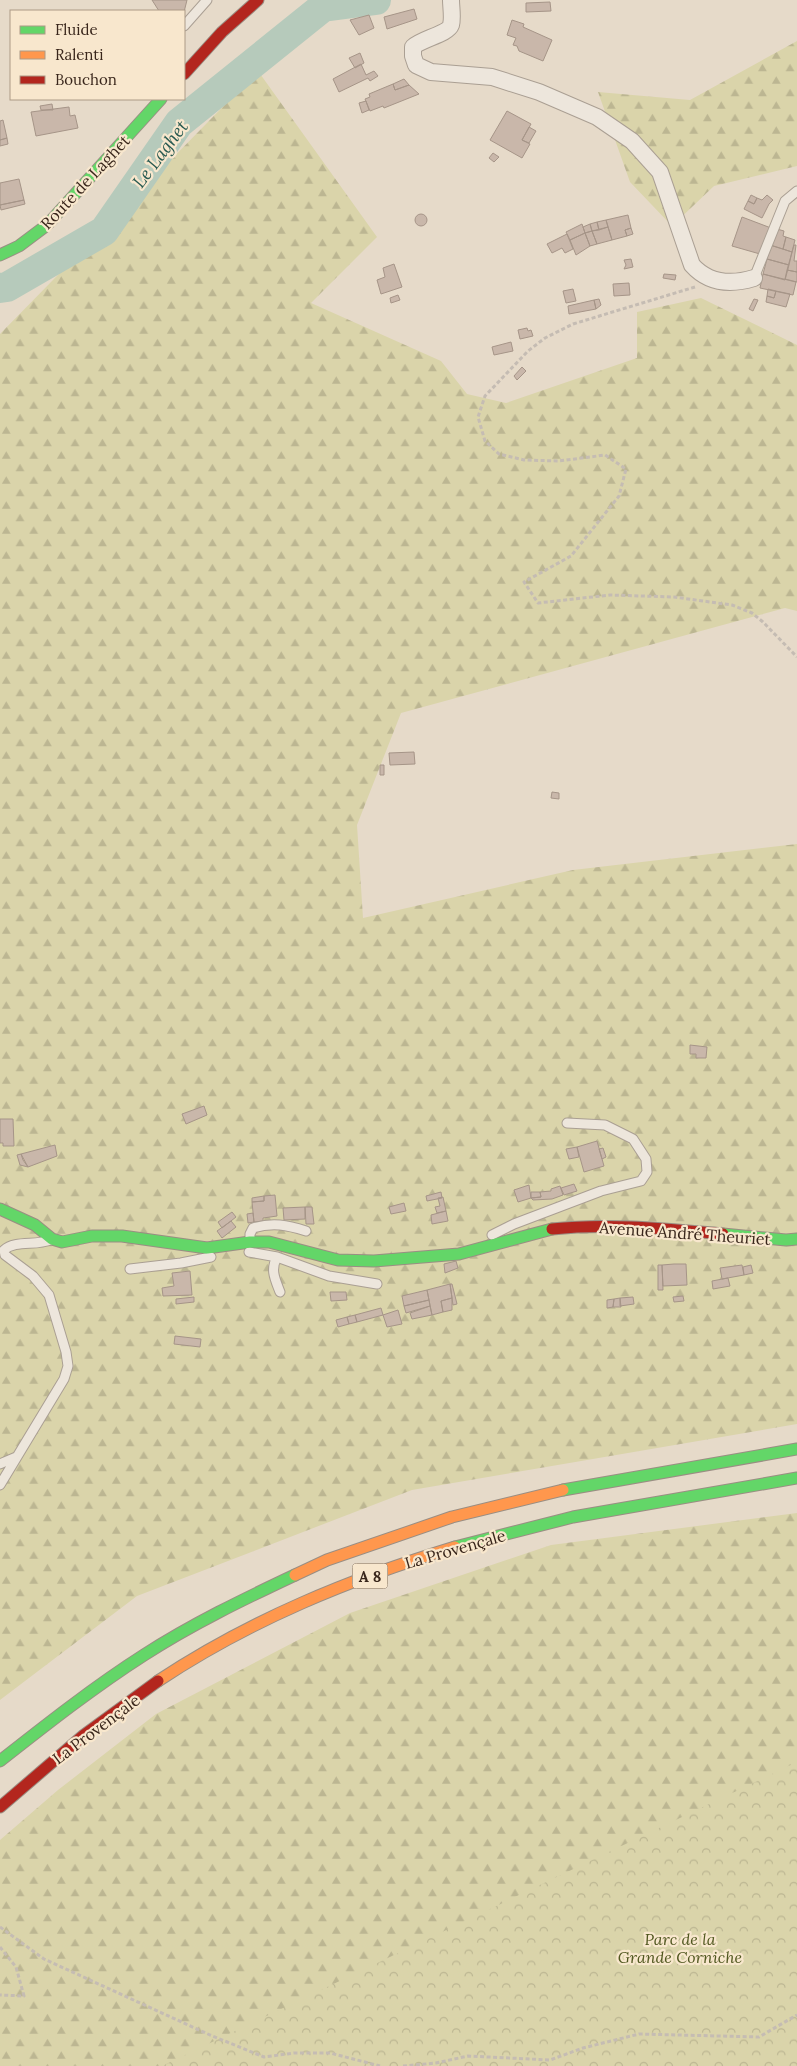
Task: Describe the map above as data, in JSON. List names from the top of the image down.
{
  "streets": {
    "main road": [
      "Route de Laghet",
      "Avenue André Theuriet",
      "La Provençale",
      "A 8"
    ]
  },
  "water": ["Le Laghet"],
  "parks": ["Parc de la Grande Corniche"],
  "legend": ["Fluide", "Ralenti", "Bouchon"]
}
